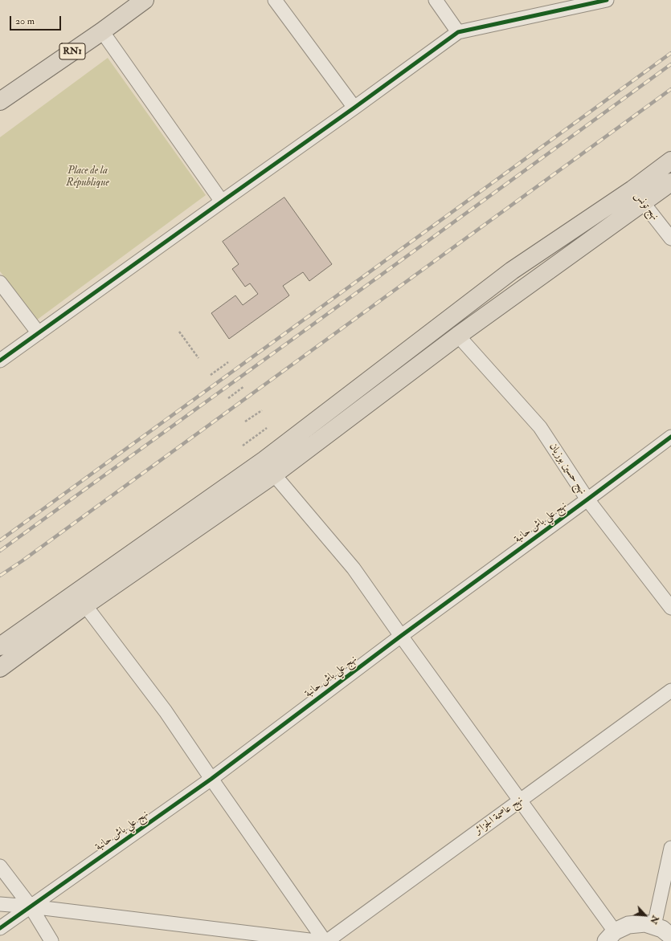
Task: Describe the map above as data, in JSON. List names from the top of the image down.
{
  "streets": {
    "main road": ["RN1"],
    "street": [
      "نهج تونس",
      "نهج حسين بوزيان",
      "نهج علي باش حانبة",
      "نهج عاصمة الجزائر"
    ]
  },
  "crossings": [
    ["نهج حسين بوزيان", "نهج علي باش حانبة"]
  ],
  "parks": ["Place de la République"],
  "scale_bar": "20 m",
  "north": "bottom right"
}
